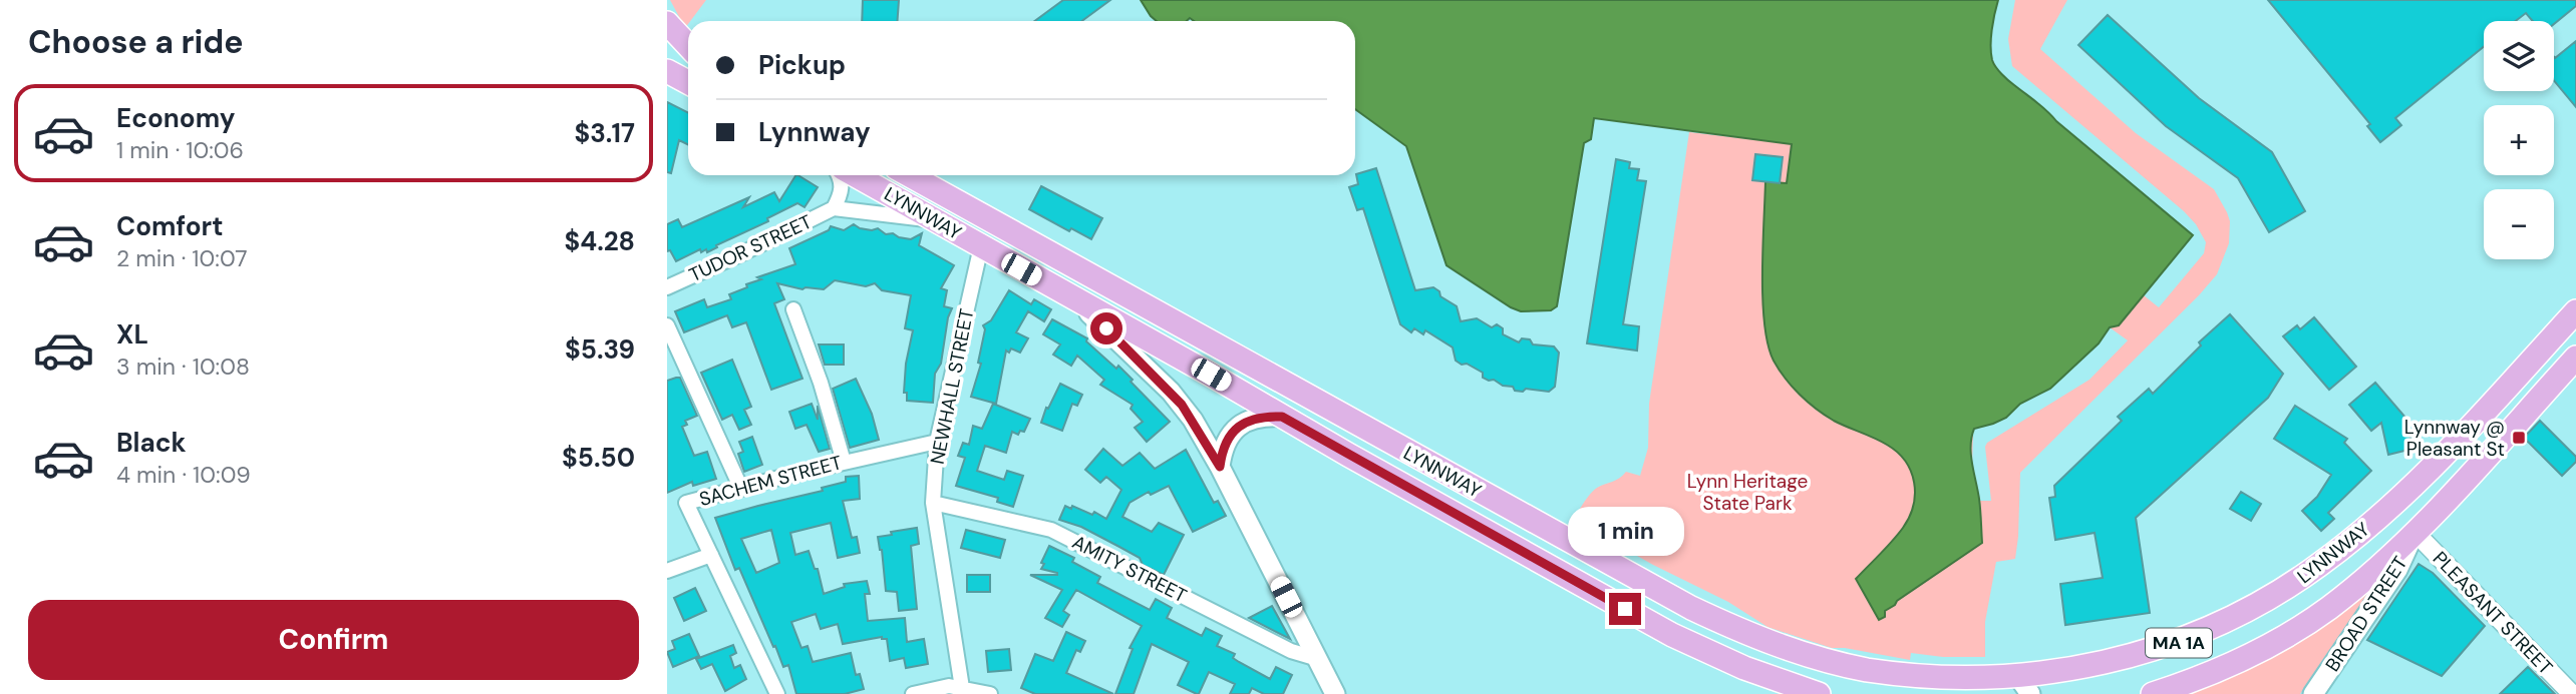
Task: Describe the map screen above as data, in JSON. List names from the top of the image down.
{
  "streets": {
    "highway": ["LYNNWAY", "MA 1A"],
    "main road": ["BROAD STREET"],
    "street": [
      "TUDOR STREET",
      "NEWHALL STREET",
      "SACHEM STREET",
      "AMITY STREET",
      "PLEASANT STREET"
    ]
  },
  "crossings": [
    ["LYNNWAY", "TUDOR STREET"],
    ["LYNNWAY", "NEWHALL STREET"],
    ["LYNNWAY", "PLEASANT STREET"],
    ["LYNNWAY", "BROAD STREET"],
    ["NEWHALL STREET", "SACHEM STREET"],
    ["NEWHALL STREET", "AMITY STREET"],
    ["PLEASANT STREET", "BROAD STREET"]
  ],
  "parks": ["Lynn Heritage State Park"],
  "places": {
    "transit": ["Lynnway @ Pleasant St"]
  },
  "page": {
    "heading": "Choose a ride",
    "map_buttons": ["+", "−"],
    "banner": ["Pickup", "Lynnway"],
    "list": [
      {
        "name": "Economy",
        "note": "1 min · 10:06",
        "value": "$3.17"
      },
      {
        "name": "Comfort",
        "note": "2 min · 10:07",
        "value": "$4.28"
      },
      {
        "name": "XL",
        "note": "3 min · 10:08",
        "value": "$5.39"
      },
      {
        "name": "Black",
        "note": "4 min · 10:09",
        "value": "$5.50"
      }
    ],
    "bubble": "1 min",
    "buttons": "Confirm"
  }
}
